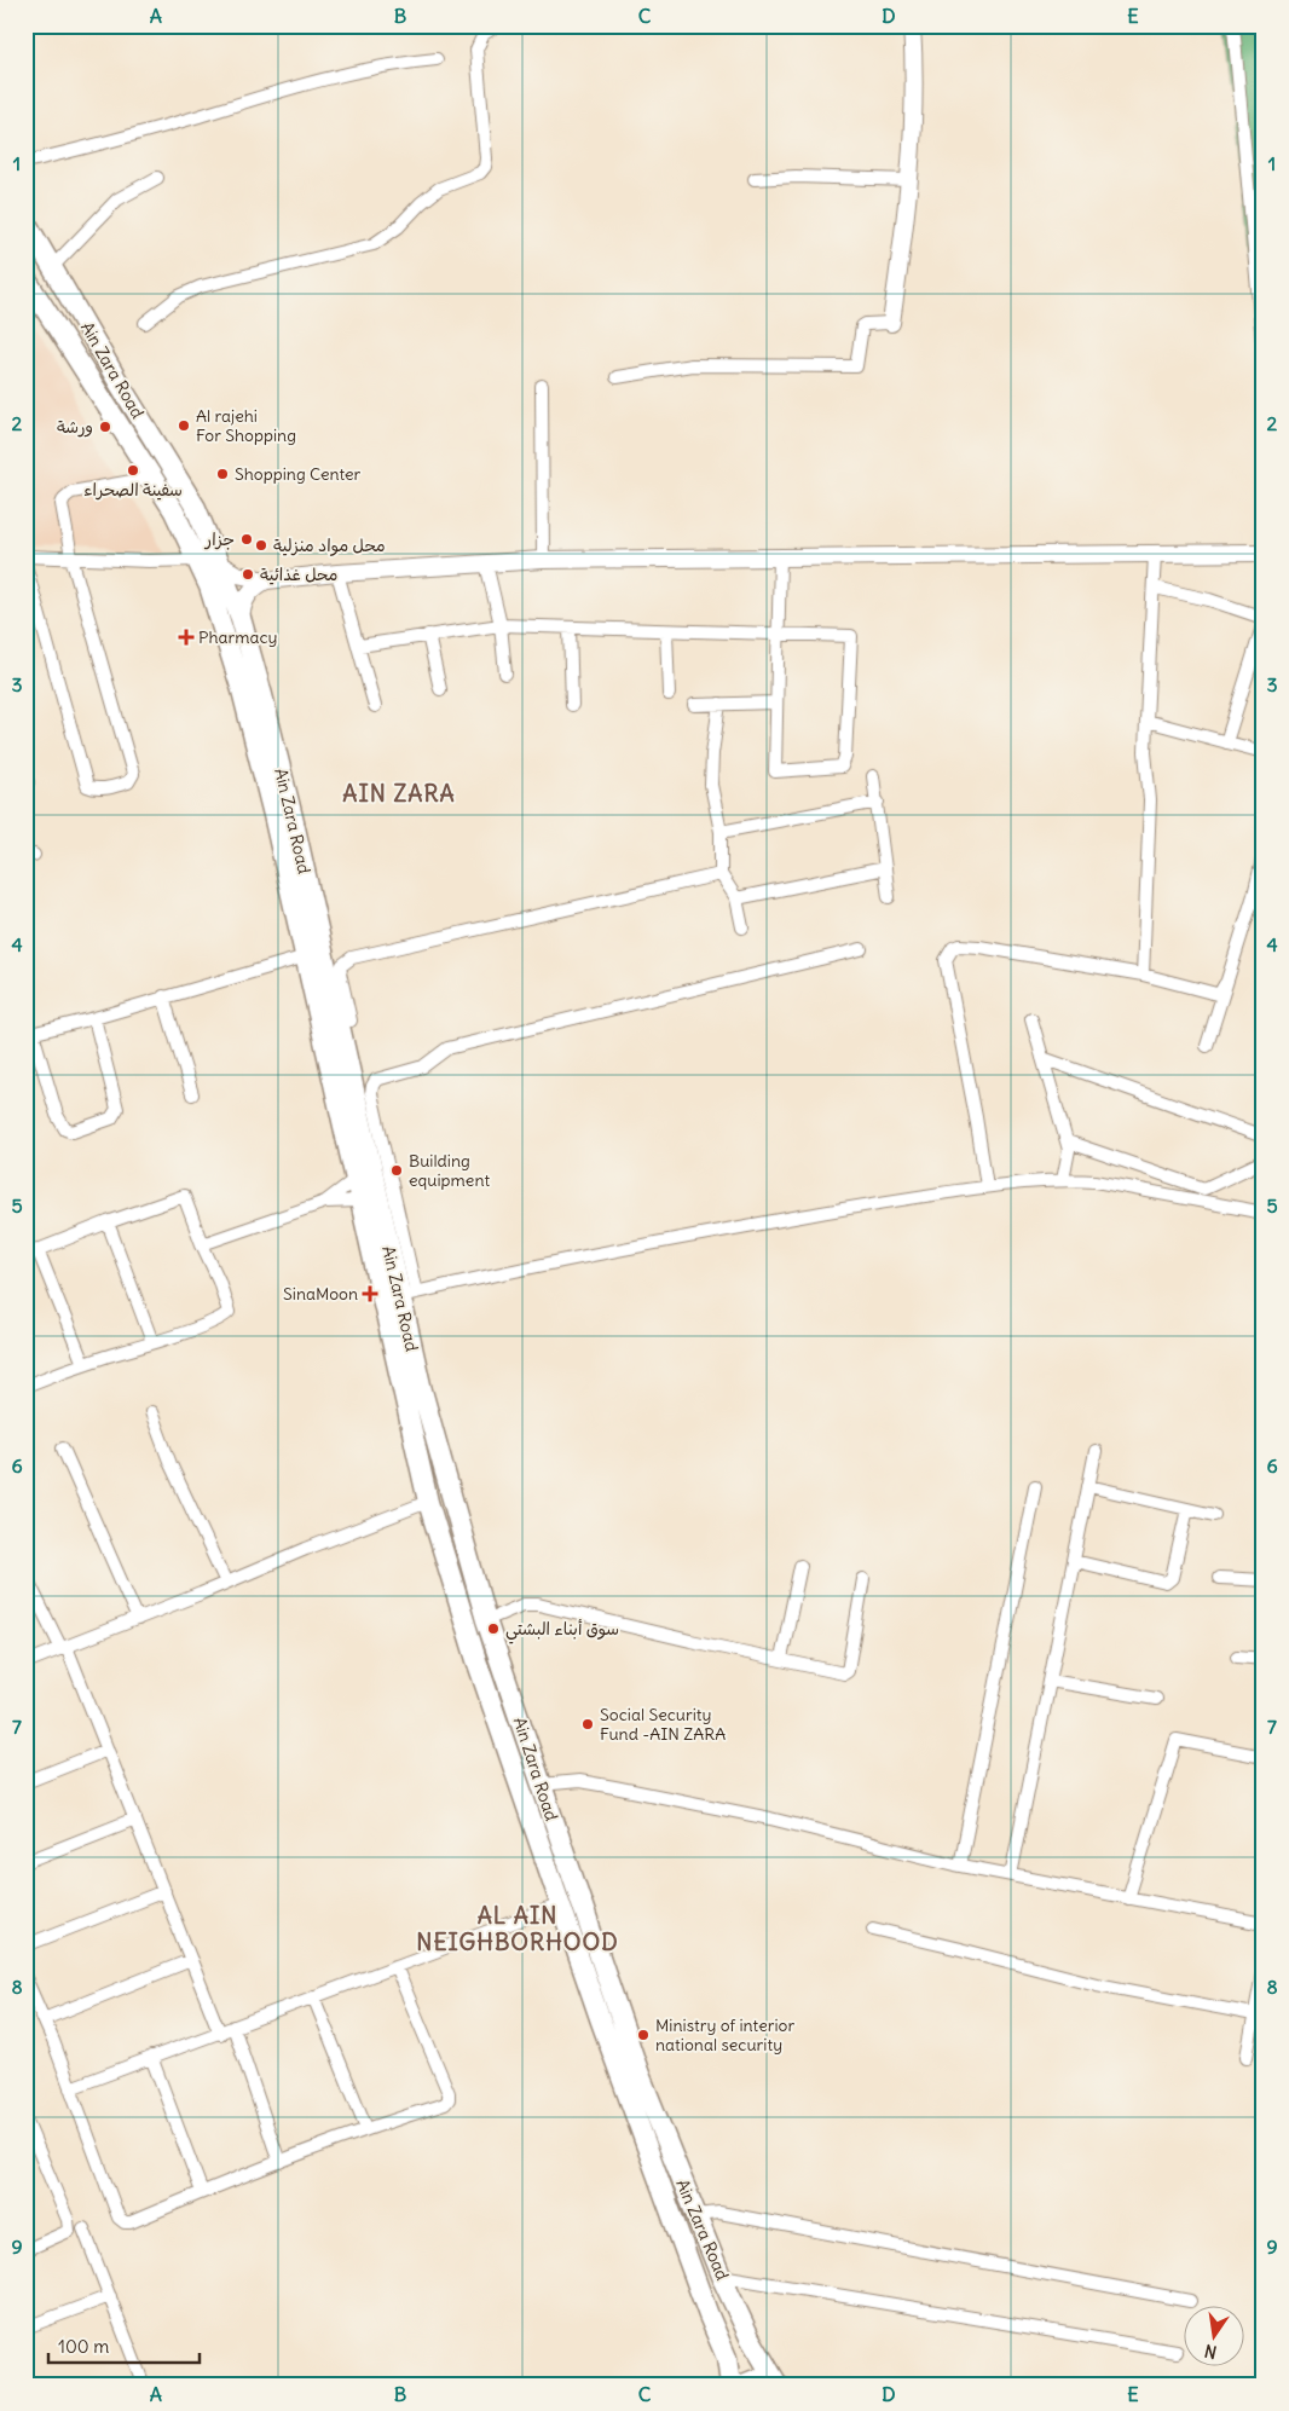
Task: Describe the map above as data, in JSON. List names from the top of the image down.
{
  "streets": {
    "main road": ["Ain Zara Road"]
  },
  "districts": ["AIN ZARA", "AL AIN NEIGHBORHOOD"],
  "places": {
    "other": [
      "Al rajehi For Shopping",
      "ورشة",
      "سفينة الصحراء",
      "Shopping Center",
      "جزار",
      "محل مواد منزلية",
      "محل غذائية",
      "Building equipment",
      "سوق أبناء البشتي",
      "Social Security Fund -AIN ZARA",
      "Ministry of interior national security"
    ],
    "health": ["Pharmacy", "SinaMoon"]
  },
  "scale_bar": "100 m",
  "north": "bottom",
  "grid": {
    "columns": [
      "A",
      "B",
      "C",
      "D",
      "E"
    ],
    "rows": [
      "1",
      "2",
      "3",
      "4",
      "5",
      "6",
      "7",
      "8",
      "9"
    ]
  }
}
